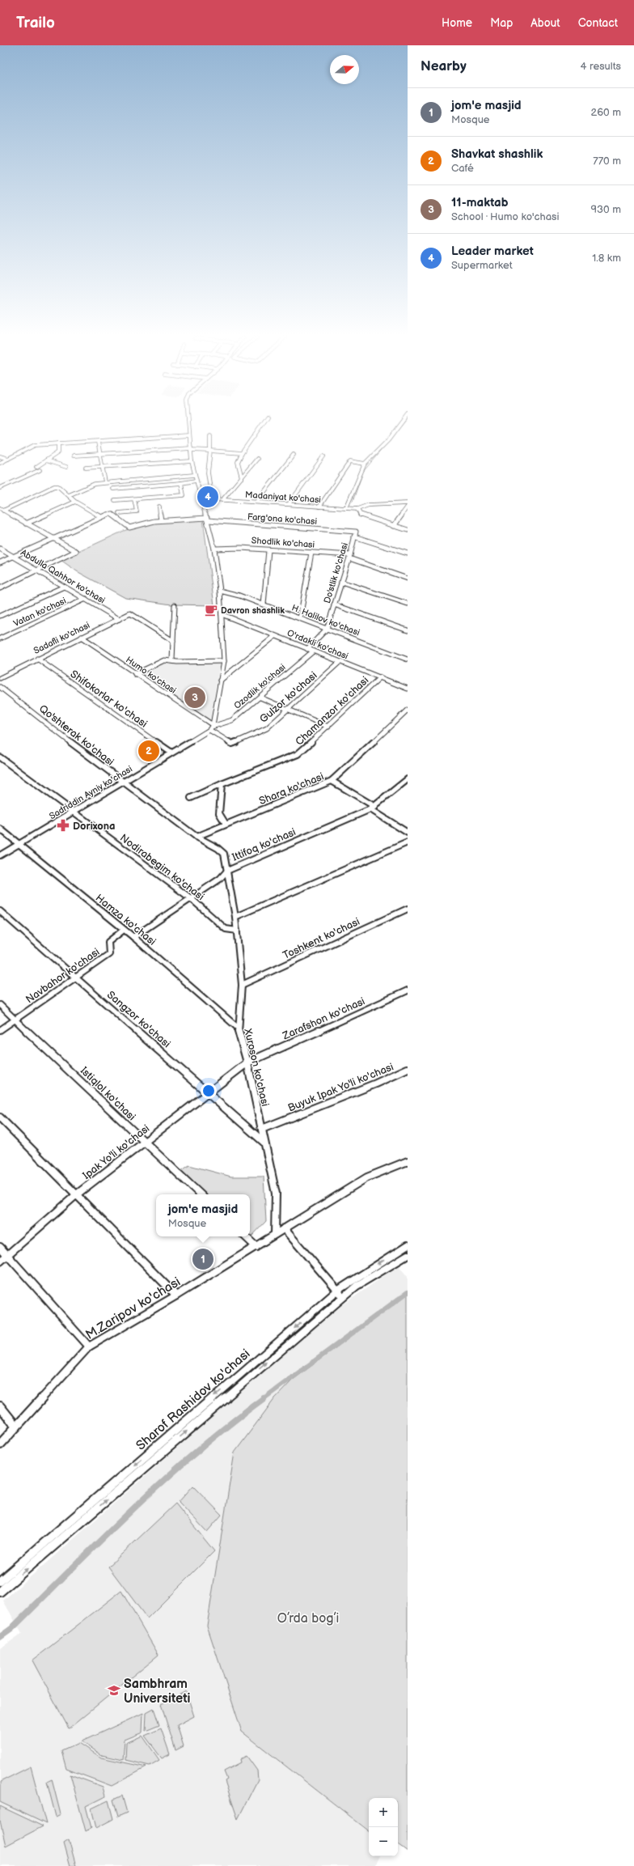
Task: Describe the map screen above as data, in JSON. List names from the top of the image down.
{
  "streets": {
    "street": [
      "Madaniyat ko'chasi",
      "Farg'ona ko'chasi",
      "Shodlik ko'chasi",
      "Do'stlik ko'chasi",
      "Abdulla Qahhor ko'chasi",
      "Vatan ko'chasi",
      "H. Halilov ko'chasi",
      "Sadafli ko'chasi",
      "O'rdakli ko'chasi",
      "Humo ko'chasi",
      "Ozodlik ko'chasi",
      "Gulzor ko'chasi",
      "Shifokorlar ko'chasi",
      "Chamanzor ko'chasi",
      "Qo'shterak ko'chasi",
      "Sharq ko'chasi",
      "Sadriddin Ayniy ko'chasi",
      "Ittifoq ko'chasi",
      "Nodirabegim ko'chasi",
      "Hamza ko'chasi",
      "Toshkent ko'chasi",
      "Navbahor ko'chasi",
      "Zarafshon ko'chasi",
      "Sangzor ko'chasi",
      "Xuroson ko'chasi",
      "Buyuk Ipak Yo'li ko'chasi",
      "Istiqlol ko'chasi",
      "Ipak Yo'li ko'chasi",
      "M.Zaripov ko'chasi",
      "Sharof Rashidov ko'chasi"
    ]
  },
  "crossings": [
    ["Farg'ona ko'chasi", "Do'stlik ko'chasi"],
    ["Shodlik ko'chasi", "Do'stlik ko'chasi"],
    ["Do'stlik ko'chasi", "H. Halilov ko'chasi"],
    ["Do'stlik ko'chasi", "O'rdakli ko'chasi"],
    ["Abdulla Qahhor ko'chasi", "Vatan ko'chasi"],
    ["Abdulla Qahhor ko'chasi", "Sadafli ko'chasi"],
    ["Sadafli ko'chasi", "Humo ko'chasi"],
    ["Sadafli ko'chasi", "Shifokorlar ko'chasi"],
    ["O'rdakli ko'chasi", "Ozodlik ko'chasi"],
    ["O'rdakli ko'chasi", "Gulzor ko'chasi"],
    ["O'rdakli ko'chasi", "Chamanzor ko'chasi"],
    ["Humo ko'chasi", "Ozodlik ko'chasi"],
    ["Humo ko'chasi", "Gulzor ko'chasi"],
    ["Humo ko'chasi", "Sadriddin Ayniy ko'chasi"],
    ["Ozodlik ko'chasi", "Gulzor ko'chasi"],
    ["Ozodlik ko'chasi", "Sadriddin Ayniy ko'chasi"],
    ["Gulzor ko'chasi", "Sadriddin Ayniy ko'chasi"],
    ["Shifokorlar ko'chasi", "Sadriddin Ayniy ko'chasi"],
    ["Qo'shterak ko'chasi", "Sharq ko'chasi"],
    ["Qo'shterak ko'chasi", "Sadriddin Ayniy ko'chasi"],
    ["Qo'shterak ko'chasi", "Ittifoq ko'chasi"],
    ["Qo'shterak ko'chasi", "Xuroson ko'chasi"],
    ["Sadriddin Ayniy ko'chasi", "Nodirabegim ko'chasi"],
    ["Sadriddin Ayniy ko'chasi", "Hamza ko'chasi"],
    ["Ittifoq ko'chasi", "Nodirabegim ko'chasi"],
    ["Ittifoq ko'chasi", "Hamza ko'chasi"],
    ["Nodirabegim ko'chasi", "Xuroson ko'chasi"],
    ["Hamza ko'chasi", "Navbahor ko'chasi"],
    ["Hamza ko'chasi", "Xuroson ko'chasi"],
    ["Toshkent ko'chasi", "Xuroson ko'chasi"],
    ["Navbahor ko'chasi", "Sangzor ko'chasi"],
    ["Navbahor ko'chasi", "Istiqlol ko'chasi"],
    ["Zarafshon ko'chasi", "Xuroson ko'chasi"],
    ["Zarafshon ko'chasi", "Ipak Yo'li ko'chasi"],
    ["Sangzor ko'chasi", "Xuroson ko'chasi"],
    ["Sangzor ko'chasi", "Ipak Yo'li ko'chasi"],
    ["Xuroson ko'chasi", "Buyuk Ipak Yo'li ko'chasi"],
    ["Xuroson ko'chasi", "Ipak Yo'li ko'chasi"],
    ["Xuroson ko'chasi", "M.Zaripov ko'chasi"],
    ["Istiqlol ko'chasi", "Ipak Yo'li ko'chasi"]
  ],
  "parks": ["O’rda bog’i"],
  "places": {
    "cafe": ["Davron shashlik"],
    "pharmacy": ["Dorixona"],
    "school or university": ["Sambhram Universiteti"]
  },
  "north": "right",
  "page": {
    "header": "Trailo",
    "nav": [
      "Home",
      "Map",
      "About",
      "Contact"
    ],
    "heading": ["Nearby", "4 results"],
    "list": [
      {
        "mark": "1",
        "name": "jom'e masjid",
        "note": "Mosque",
        "value": "260 m"
      },
      {
        "mark": "2",
        "name": "Shavkat shashlik",
        "note": "Café",
        "value": "770 m"
      },
      {
        "mark": "3",
        "name": "11-maktab",
        "note": "School · Humo ko'chasi",
        "value": "930 m"
      },
      {
        "mark": "4",
        "name": "Leader market",
        "note": "Supermarket",
        "value": "1.8 km"
      }
    ],
    "pins": [
      "4",
      "3",
      "2",
      "1"
    ],
    "popup": ["jom'e masjid", "Mosque"],
    "map_buttons": ["+", "−"]
  }
}
